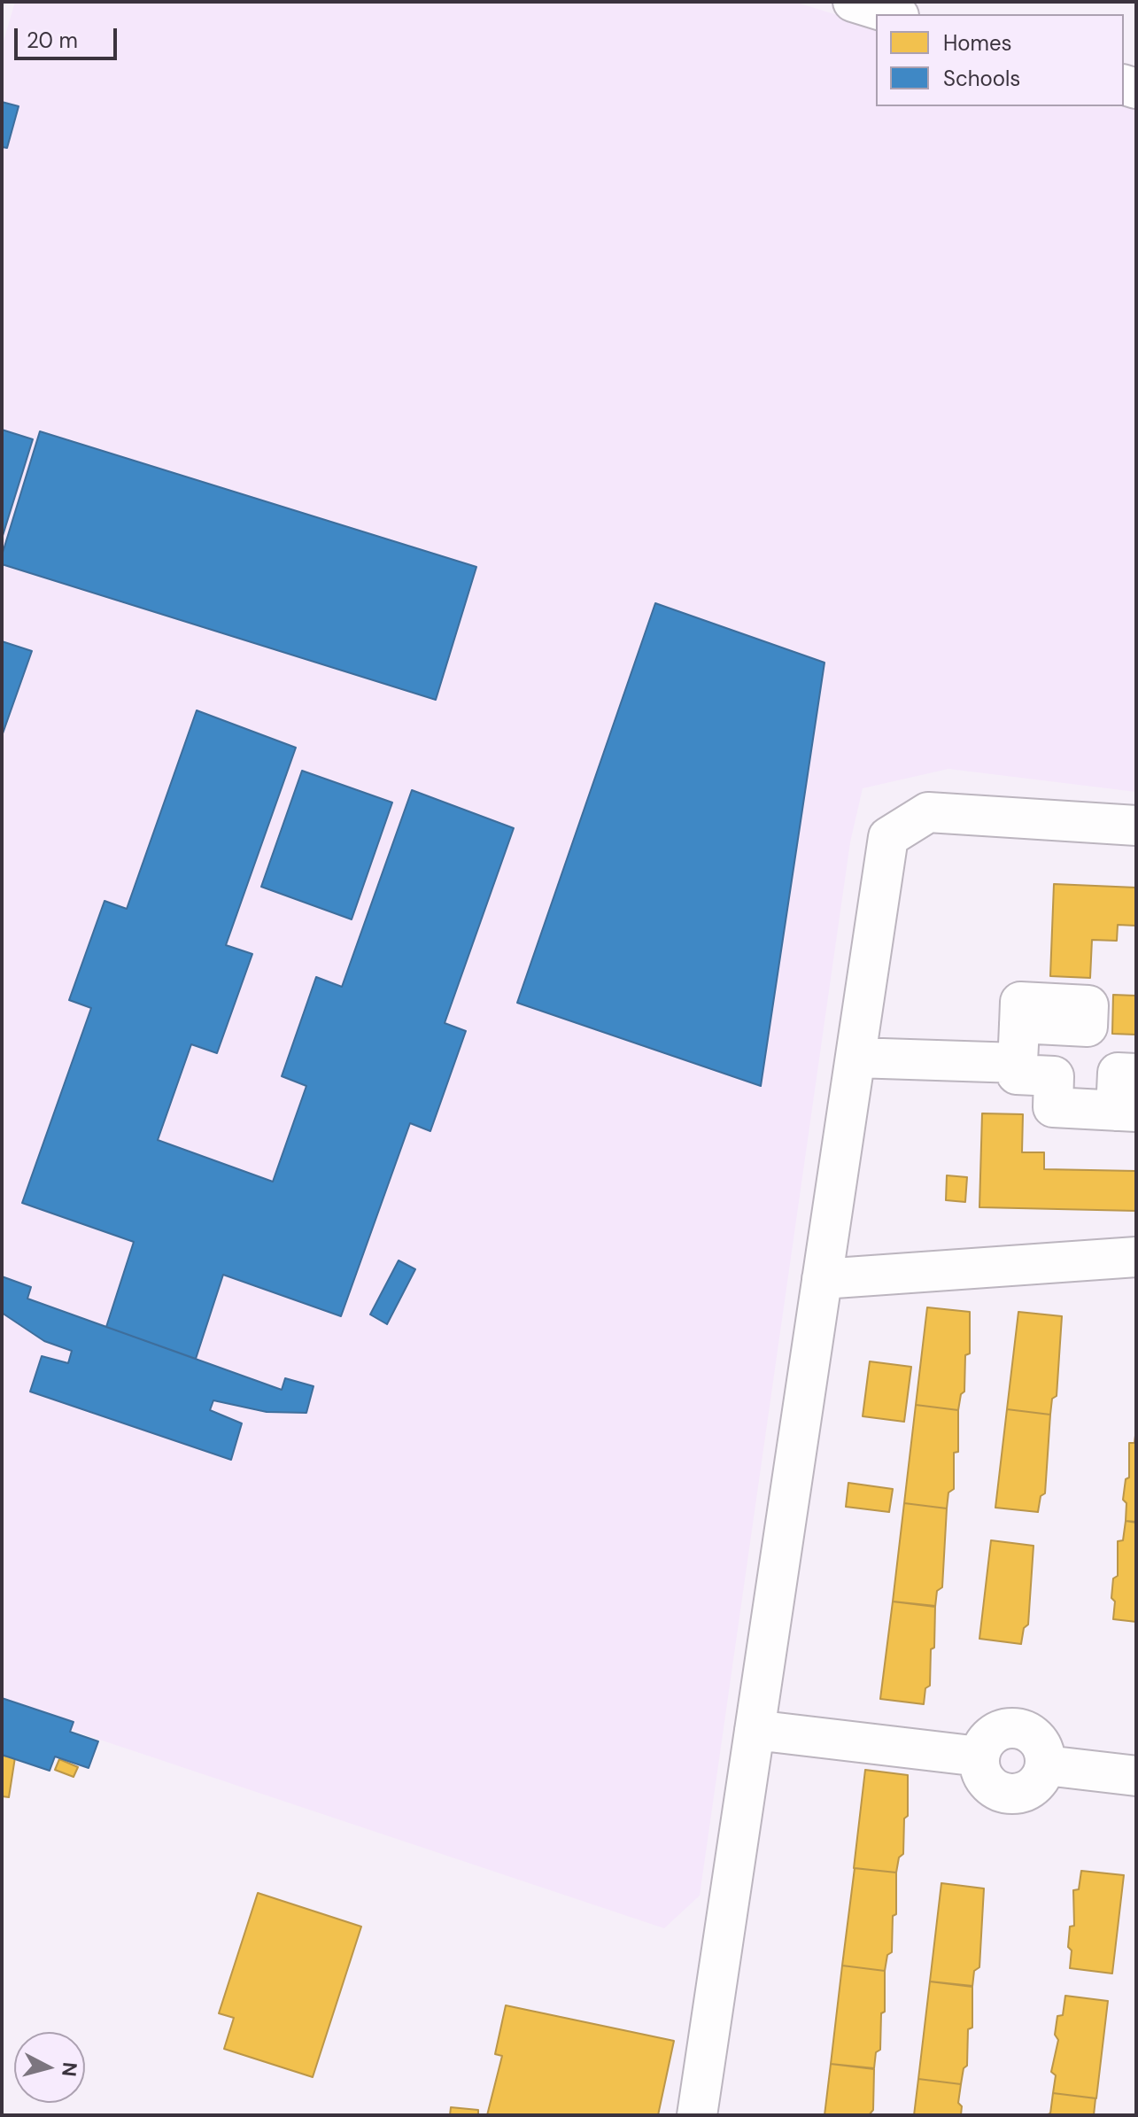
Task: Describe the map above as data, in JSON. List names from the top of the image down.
{
  "legend": ["Homes", "Schools"],
  "scale_bar": "20 m",
  "north": "right"
}
